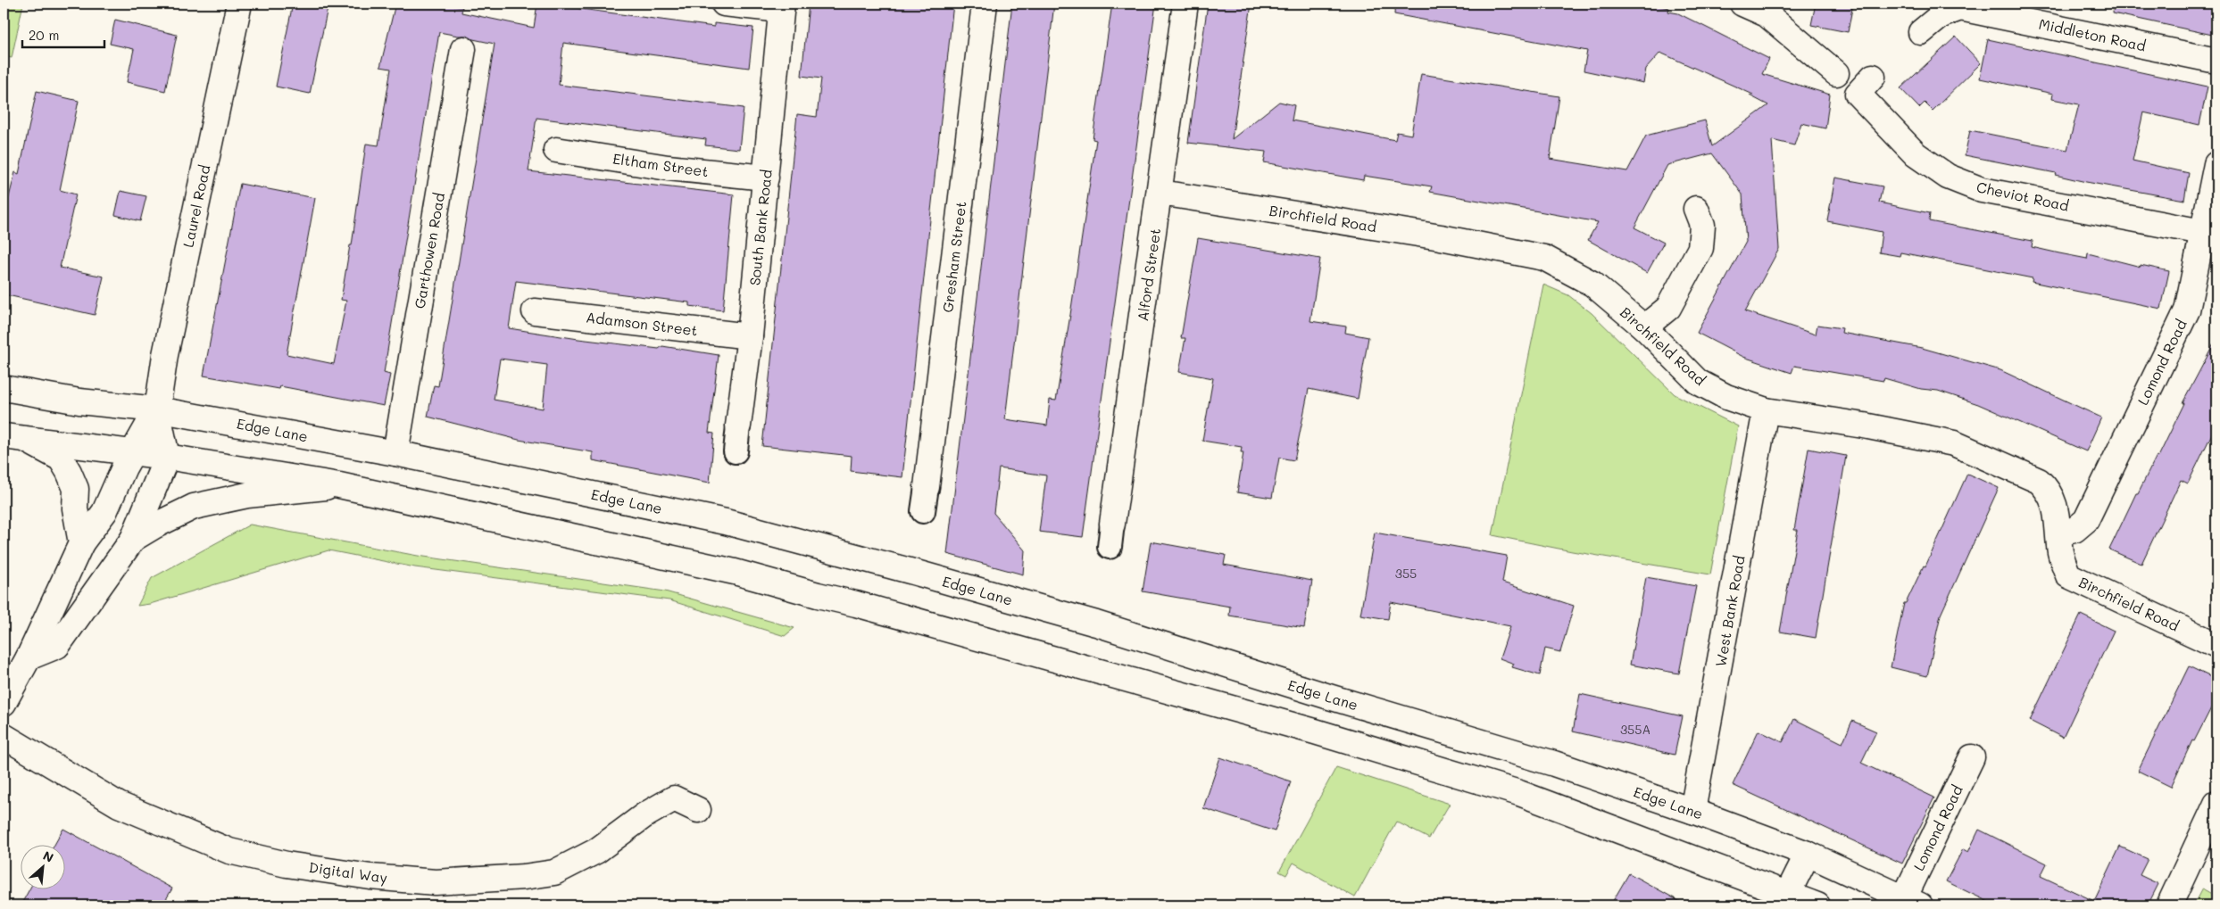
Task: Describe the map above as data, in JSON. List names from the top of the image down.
{
  "streets": {
    "main road": [
      "Middleton Road",
      "Eltham Street",
      "Cheviot Road",
      "Laurel Road",
      "Birchfield Road",
      "South Bank Road",
      "Garthowen Road",
      "Gresham Street",
      "Alford Street",
      "Adamson Street",
      "Lomond Road",
      "Edge Lane",
      "West Bank Road",
      "Digital Way"
    ]
  },
  "crossings": [
    ["Eltham Street", "South Bank Road"],
    ["Cheviot Road", "Lomond Road"],
    ["Laurel Road", "Edge Lane"],
    ["Birchfield Road", "Alford Street"],
    ["Birchfield Road", "Lomond Road"],
    ["Birchfield Road", "West Bank Road"],
    ["South Bank Road", "Adamson Street"],
    ["Garthowen Road", "Edge Lane"],
    ["Lomond Road", "Edge Lane"],
    ["Edge Lane", "West Bank Road"]
  ],
  "house_numbers": ["355", "355A"],
  "scale_bar": "20 m",
  "north": "top right"
}
